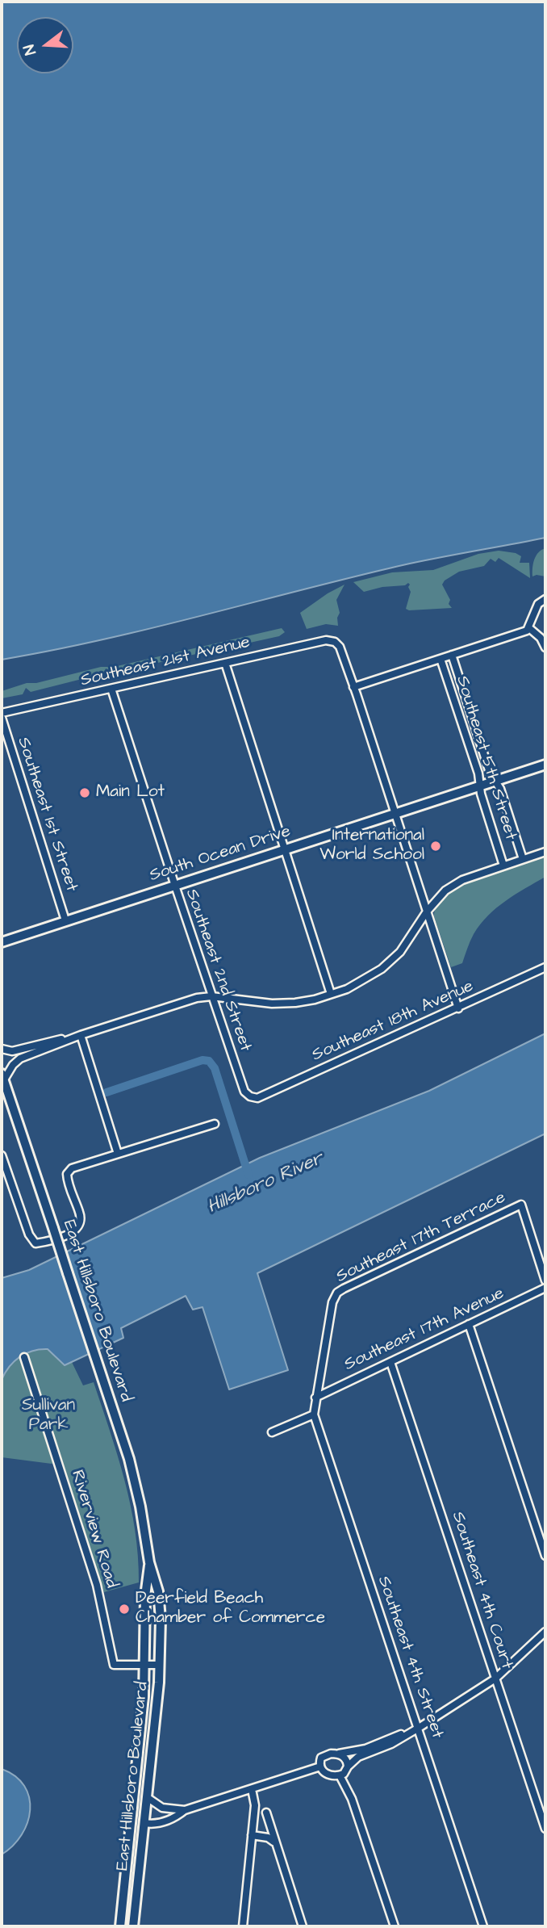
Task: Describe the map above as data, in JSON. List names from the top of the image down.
{
  "streets": {
    "main road": ["South Ocean Drive", "East Hillsboro Boulevard"],
    "street": [
      "Southeast 21st Avenue",
      "Southeast 5th Street",
      "Southeast 1st Street",
      "Southeast 2nd Street",
      "Southeast 18th Avenue",
      "Southeast 17th Terrace",
      "Southeast 17th Avenue",
      "Riverview Road",
      "Southeast 4th Court",
      "Southeast 4th Street"
    ]
  },
  "crossings": [
    ["Southeast 21st Avenue", "Southeast 2nd Street"],
    ["Southeast 5th Street", "South Ocean Drive"],
    ["Southeast 1st Street", "South Ocean Drive"],
    ["South Ocean Drive", "Southeast 2nd Street"],
    ["Southeast 2nd Street", "Southeast 18th Avenue"],
    ["Southeast 17th Terrace", "Southeast 17th Avenue"],
    ["Southeast 17th Terrace", "Southeast 4th Street"],
    ["East Hillsboro Boulevard", "Riverview Road"],
    ["Southeast 17th Avenue", "Southeast 4th Court"],
    ["Southeast 17th Avenue", "Southeast 4th Street"]
  ],
  "water": ["Hillsboro River"],
  "parks": ["Sullivan Park"],
  "places": ["Main Lot", "International World School", "Deerfield Beach Chamber of Commerce"],
  "north": "left"
}
